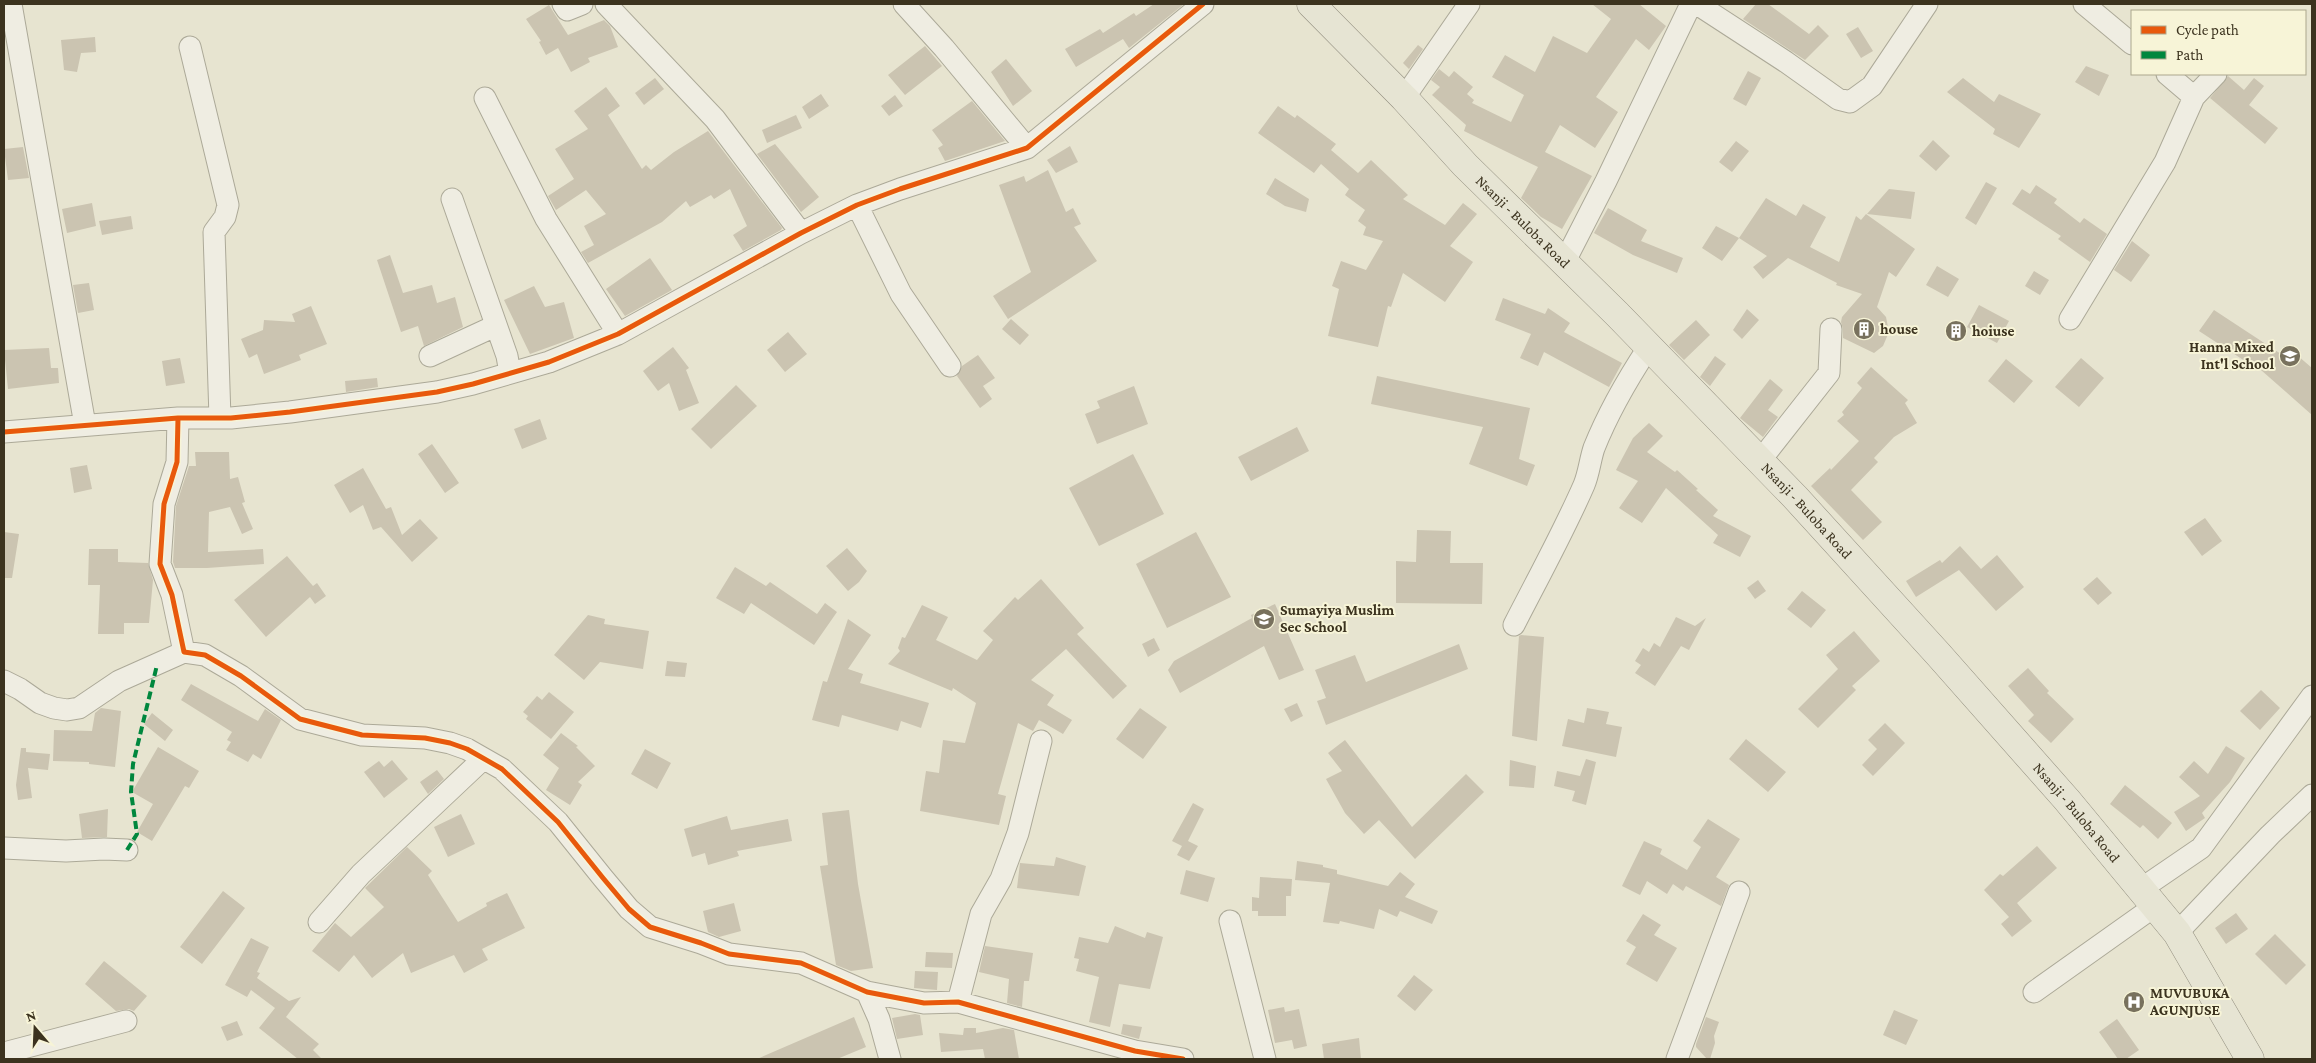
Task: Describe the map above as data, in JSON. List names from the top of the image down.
{
  "streets": {
    "main road": ["Nsanji - Buloba Road"]
  },
  "places": {
    "building": ["house", "hoiuse"],
    "school or university": ["Hanna Mixed Int'l School", "Sumayiya Muslim Sec School"],
    "hospital": ["MUVUBUKA AGUNJUSE"]
  },
  "legend": ["Cycle path", "Path"],
  "north": "top"
}
